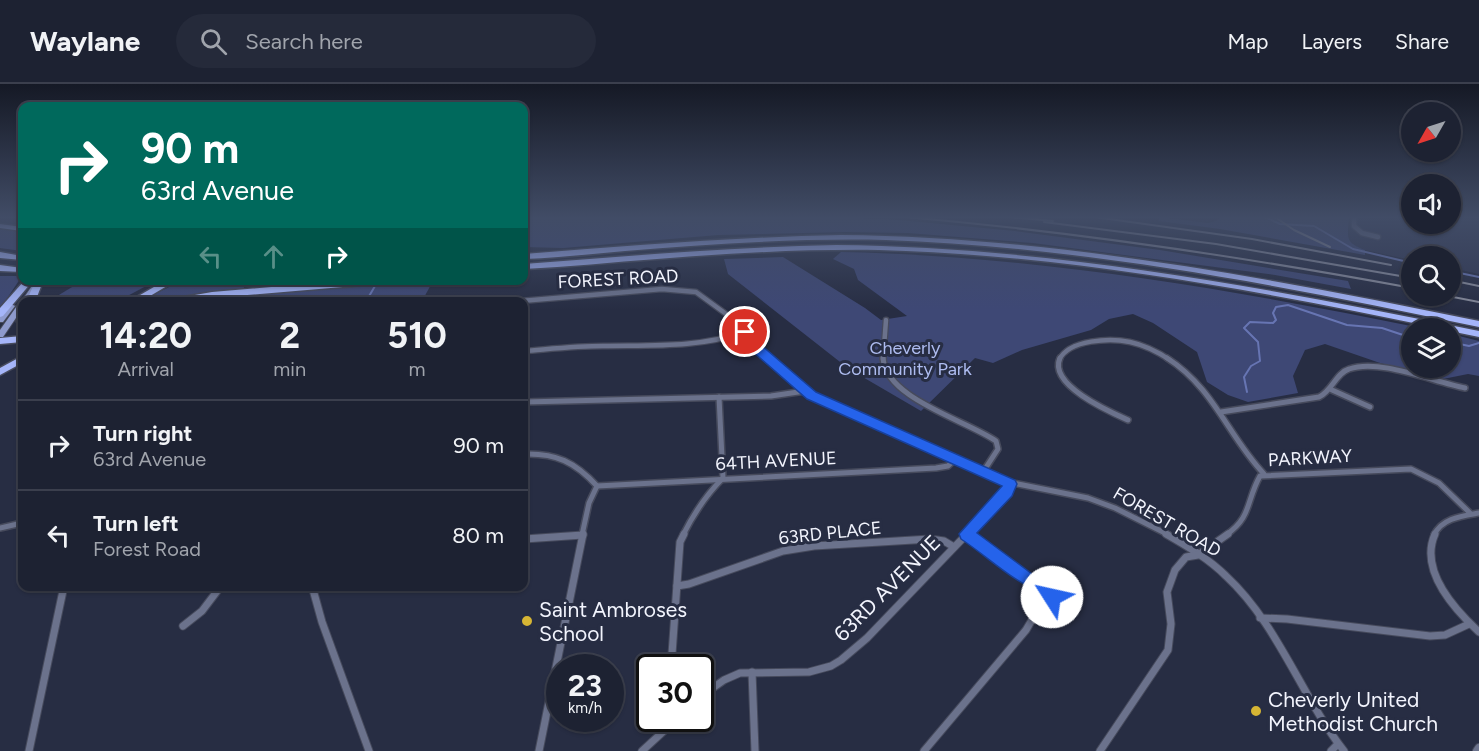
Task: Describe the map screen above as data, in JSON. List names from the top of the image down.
{
  "streets": {
    "street": [
      "FOREST ROAD",
      "PARKWAY",
      "64TH AVENUE",
      "63RD PLACE",
      "63RD AVENUE"
    ]
  },
  "crossings": [
    ["FOREST ROAD", "PARKWAY"],
    ["FOREST ROAD", "64TH AVENUE"],
    ["FOREST ROAD", "63RD AVENUE"],
    ["63RD PLACE", "63RD AVENUE"]
  ],
  "parks": ["Cheverly Community Park"],
  "places": ["Saint Ambroses School", "Cheverly United Methodist Church"],
  "north": "bottom left",
  "page": {
    "header": "Waylane",
    "search": "Search here",
    "nav": ["Map", "Layers", "Share"],
    "turn": ["90 m", "63rd Avenue"],
    "eta": [
      "14:20",
      "Arrival",
      "2",
      "min",
      "510",
      "m"
    ],
    "list": [
      {
        "name": "Turn right",
        "note": "63rd Avenue",
        "value": "90 m"
      },
      {
        "name": "Turn left",
        "note": "Forest Road",
        "value": "80 m"
      }
    ],
    "speed": "23 km/h",
    "limit": "30"
  }
}
